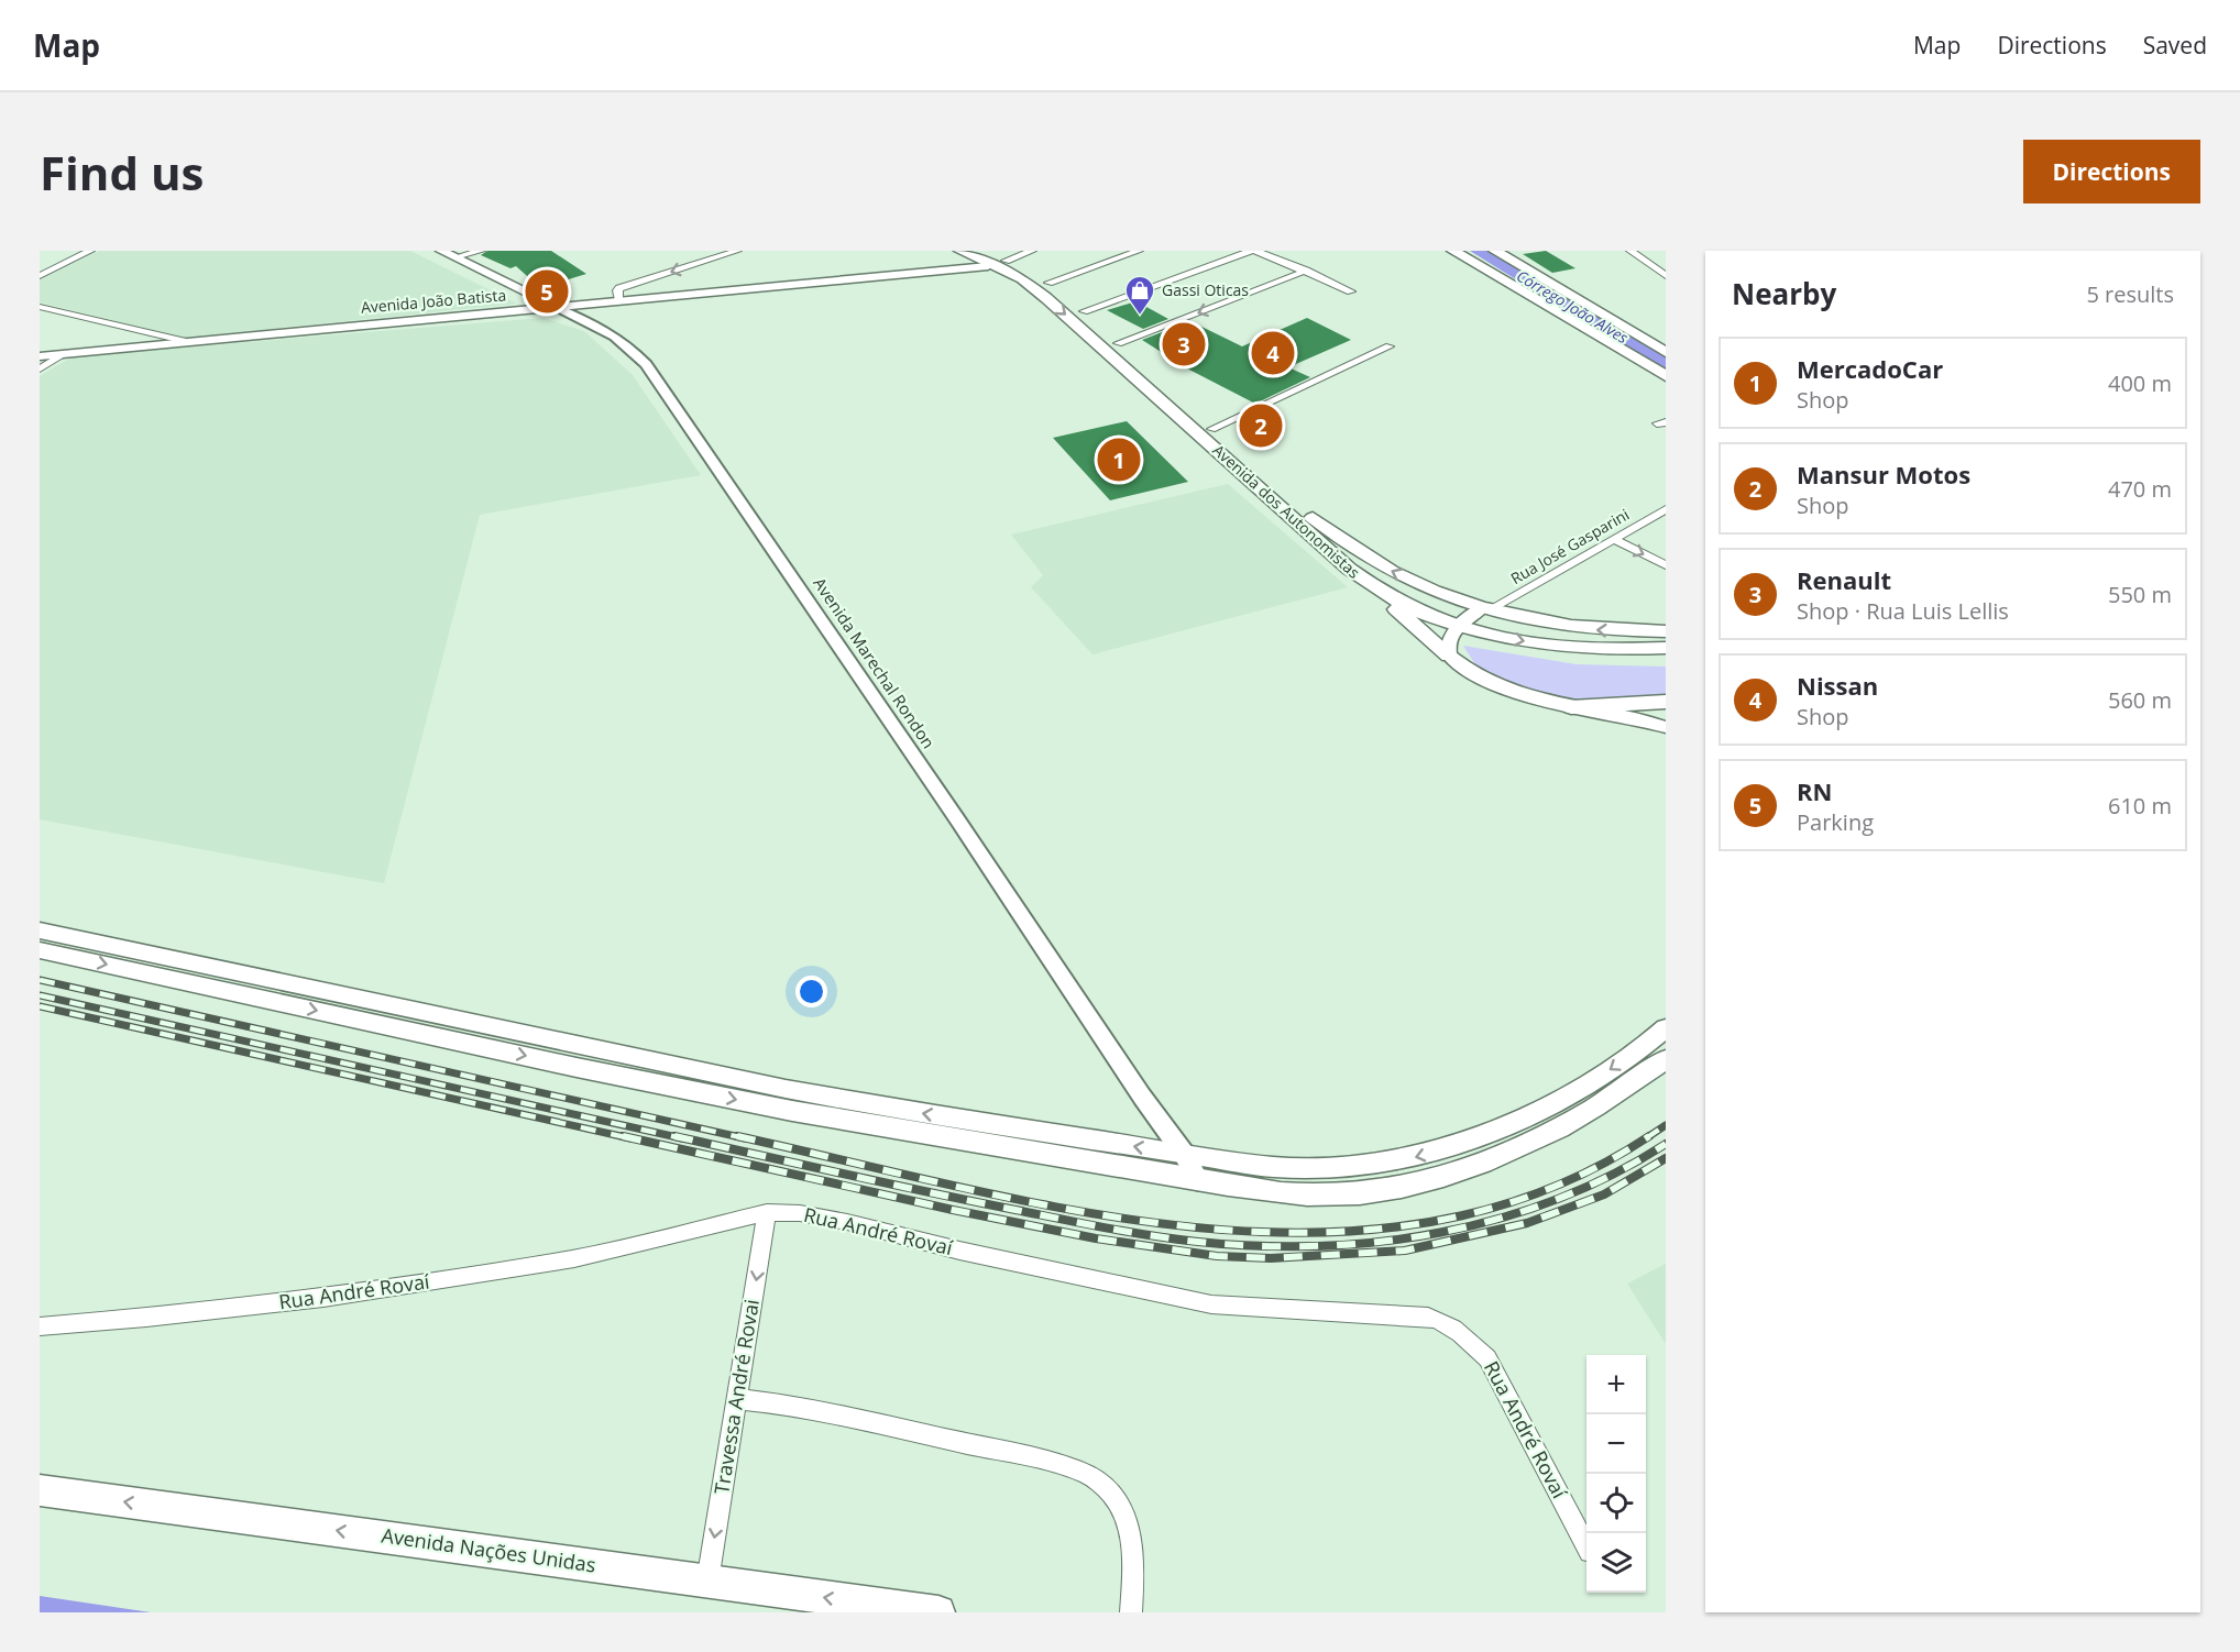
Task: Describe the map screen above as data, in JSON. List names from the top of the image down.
{
  "streets": {
    "main road": [
      "Avenida João Batista",
      "Avenida dos Autonomistas",
      "Avenida Marechal Rondon",
      "Avenida Nações Unidas"
    ],
    "street": ["Rua José Gasparini", "Rua André Rovaí", "Travessa André Rovai"]
  },
  "crossings": [
    ["Avenida João Batista", "Avenida dos Autonomistas"],
    ["Avenida João Batista", "Avenida Marechal Rondon"],
    ["Avenida dos Autonomistas", "Rua José Gasparini"],
    ["Rua André Rovaí", "Travessa André Rovai"],
    ["Travessa André Rovai", "Avenida Nações Unidas"]
  ],
  "one_way": ["Travessa André Rovai", "Avenida Nações Unidas"],
  "water": ["Córrego João Alves"],
  "places": {
    "shop": ["Gassi Oticas"]
  },
  "page": {
    "header": "Map",
    "nav": ["Map", "Directions", "Saved"],
    "buttons": "Directions",
    "title": "Find us",
    "heading": ["Nearby", "5 results"],
    "pins": [
      "5",
      "3",
      "4",
      "2",
      "1"
    ],
    "list": [
      {
        "mark": "1",
        "name": "MercadoCar",
        "note": "Shop",
        "value": "400 m"
      },
      {
        "mark": "2",
        "name": "Mansur Motos",
        "note": "Shop",
        "value": "470 m"
      },
      {
        "mark": "3",
        "name": "Renault",
        "note": "Shop · Rua Luis Lellis",
        "value": "550 m"
      },
      {
        "mark": "4",
        "name": "Nissan",
        "note": "Shop",
        "value": "560 m"
      },
      {
        "mark": "5",
        "name": "RN",
        "note": "Parking",
        "value": "610 m"
      }
    ],
    "map_buttons": ["+", "−"]
  }
}
